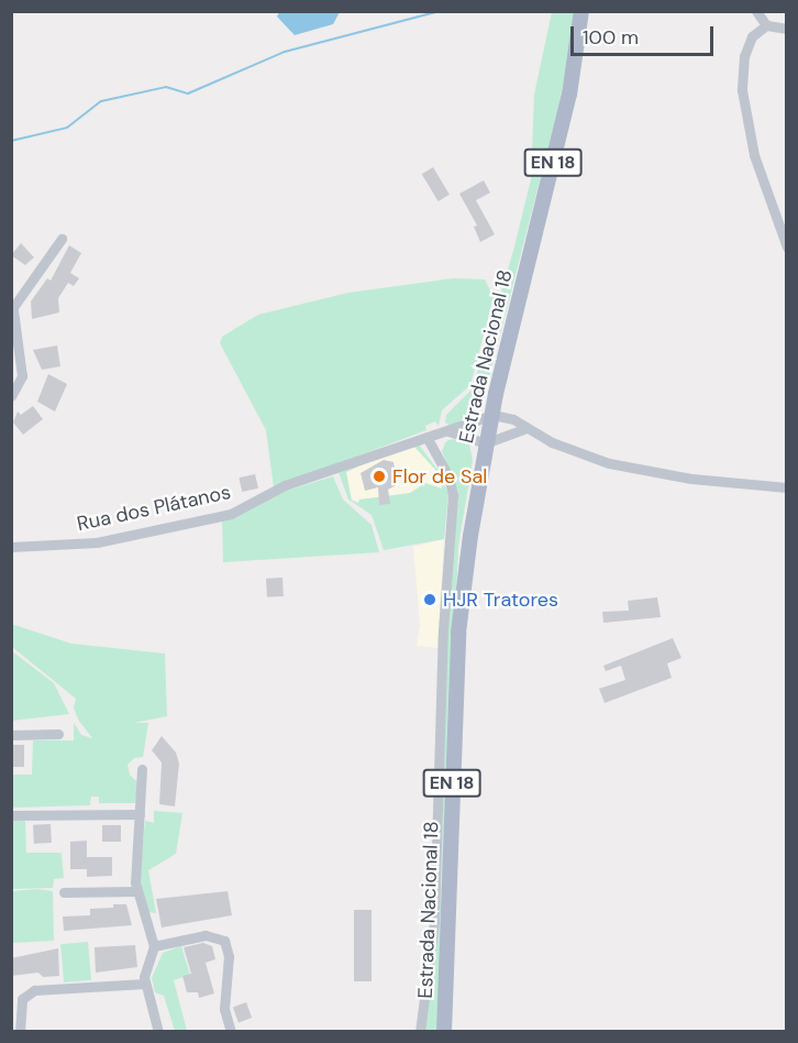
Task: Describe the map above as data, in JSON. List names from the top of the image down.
{
  "streets": {
    "main road": ["EN 18", "Estrada Nacional 18"],
    "street": ["Rua dos Plátanos"]
  },
  "crossings": [
    ["Estrada Nacional 18", "Rua dos Plátanos"]
  ],
  "places": ["Flor de Sal", "HJR Tratores"],
  "scale_bar": "100 m"
}
